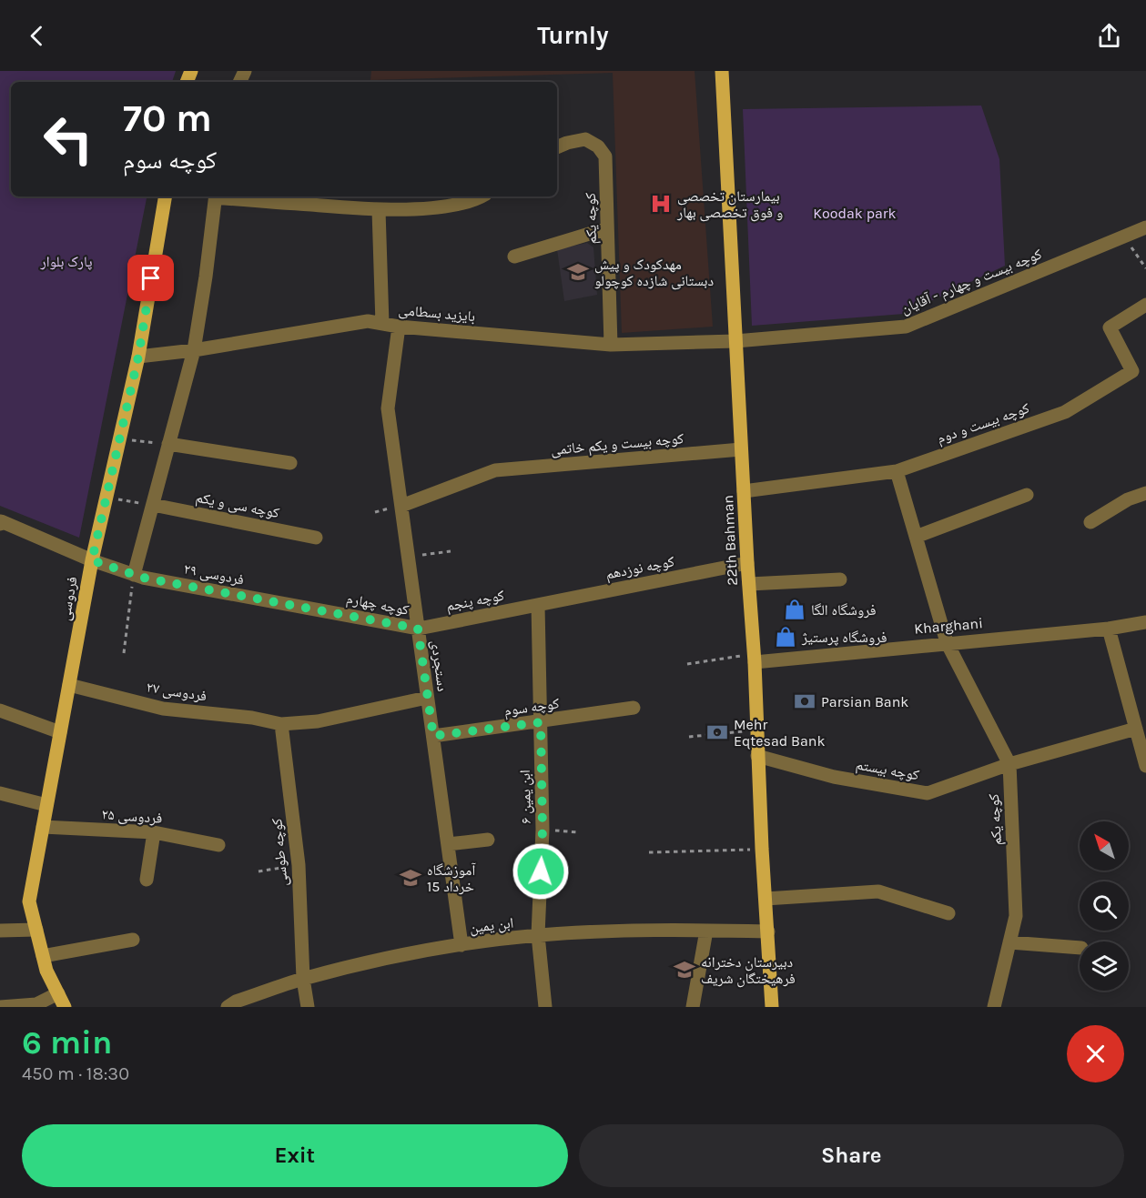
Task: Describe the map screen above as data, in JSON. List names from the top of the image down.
{
  "streets": {
    "main road": ["22th Bahman", "فردوسی"],
    "street": [
      "کوچه یکم",
      "کوچه بیست و چهارم - آقایان",
      "بایزید بسطامی",
      "کوچه بیست و دوم",
      "کوچه بیست و یکم خاتمی",
      "کوچه سی و یکم",
      "کوچه نوزدهم",
      "فردوسی ۲۹",
      "کوچه پنجم",
      "کوچه چهارم",
      "Kharghani",
      "دستجردی",
      "فردوسی ۲۷",
      "کوچه سوم",
      "کوچه بیستم",
      "ابن یمین ۶",
      "فردوسی ۲۵",
      "کوچه طوسی",
      "ابن یمین"
    ]
  },
  "crossings": [
    ["کوچه یکم", "بایزید بسطامی"],
    ["کوچه یکم", "کوچه بیست و دوم"],
    ["کوچه یکم", "Kharghani"],
    ["کوچه یکم", "کوچه بیستم"],
    ["کوچه بیست و چهارم - آقایان", "بایزید بسطامی"],
    ["کوچه بیست و چهارم - آقایان", "22th Bahman"],
    ["بایزید بسطامی", "22th Bahman"],
    ["بایزید بسطامی", "فردوسی"],
    ["بایزید بسطامی", "دستجردی"],
    ["کوچه بیست و دوم", "22th Bahman"],
    ["کوچه بیست و یکم خاتمی", "22th Bahman"],
    ["کوچه بیست و یکم خاتمی", "دستجردی"],
    ["22th Bahman", "کوچه نوزدهم"],
    ["22th Bahman", "Kharghani"],
    ["22th Bahman", "کوچه بیستم"],
    ["22th Bahman", "ابن یمین"],
    ["کوچه نوزدهم", "کوچه پنجم"],
    ["کوچه نوزدهم", "ابن یمین ۶"],
    ["فردوسی ۲۹", "فردوسی"],
    ["فردوسی ۲۹", "کوچه چهارم"],
    ["فردوسی", "فردوسی ۲۷"],
    ["فردوسی", "فردوسی ۲۵"],
    ["کوچه پنجم", "کوچه چهارم"],
    ["کوچه پنجم", "دستجردی"],
    ["کوچه پنجم", "ابن یمین ۶"],
    ["کوچه چهارم", "دستجردی"],
    ["دستجردی", "فردوسی ۲۷"],
    ["دستجردی", "کوچه سوم"],
    ["دستجردی", "ابن یمین"],
    ["فردوسی ۲۷", "کوچه طوسی"],
    ["کوچه سوم", "ابن یمین ۶"],
    ["ابن یمین ۶", "ابن یمین"],
    ["کوچه طوسی", "ابن یمین"]
  ],
  "parks": ["Koodak park", "پارک بلوار"],
  "places": {
    "hospital": ["بیمارستان تخصصی و فوق تخصصی بهار"],
    "school or university": ["مهدکودک و پیش دبستانی شازده کوچولو", "آموزشگاه 15 خرداد", "دبیرستان دخترانه فرهیختگان شریف"],
    "shop": ["فروشگاه الگا", "فروشگاه پرستيژ"],
    "bank": ["Parsian Bank", "Mehr Eqtesad Bank"]
  },
  "north": "top left",
  "page": {
    "header": "Turnly",
    "turn": ["70 m", "کوچه سوم"],
    "heading": ["6 min", "450 m · 18:30"],
    "buttons": ["Exit", "Share"]
  }
}
